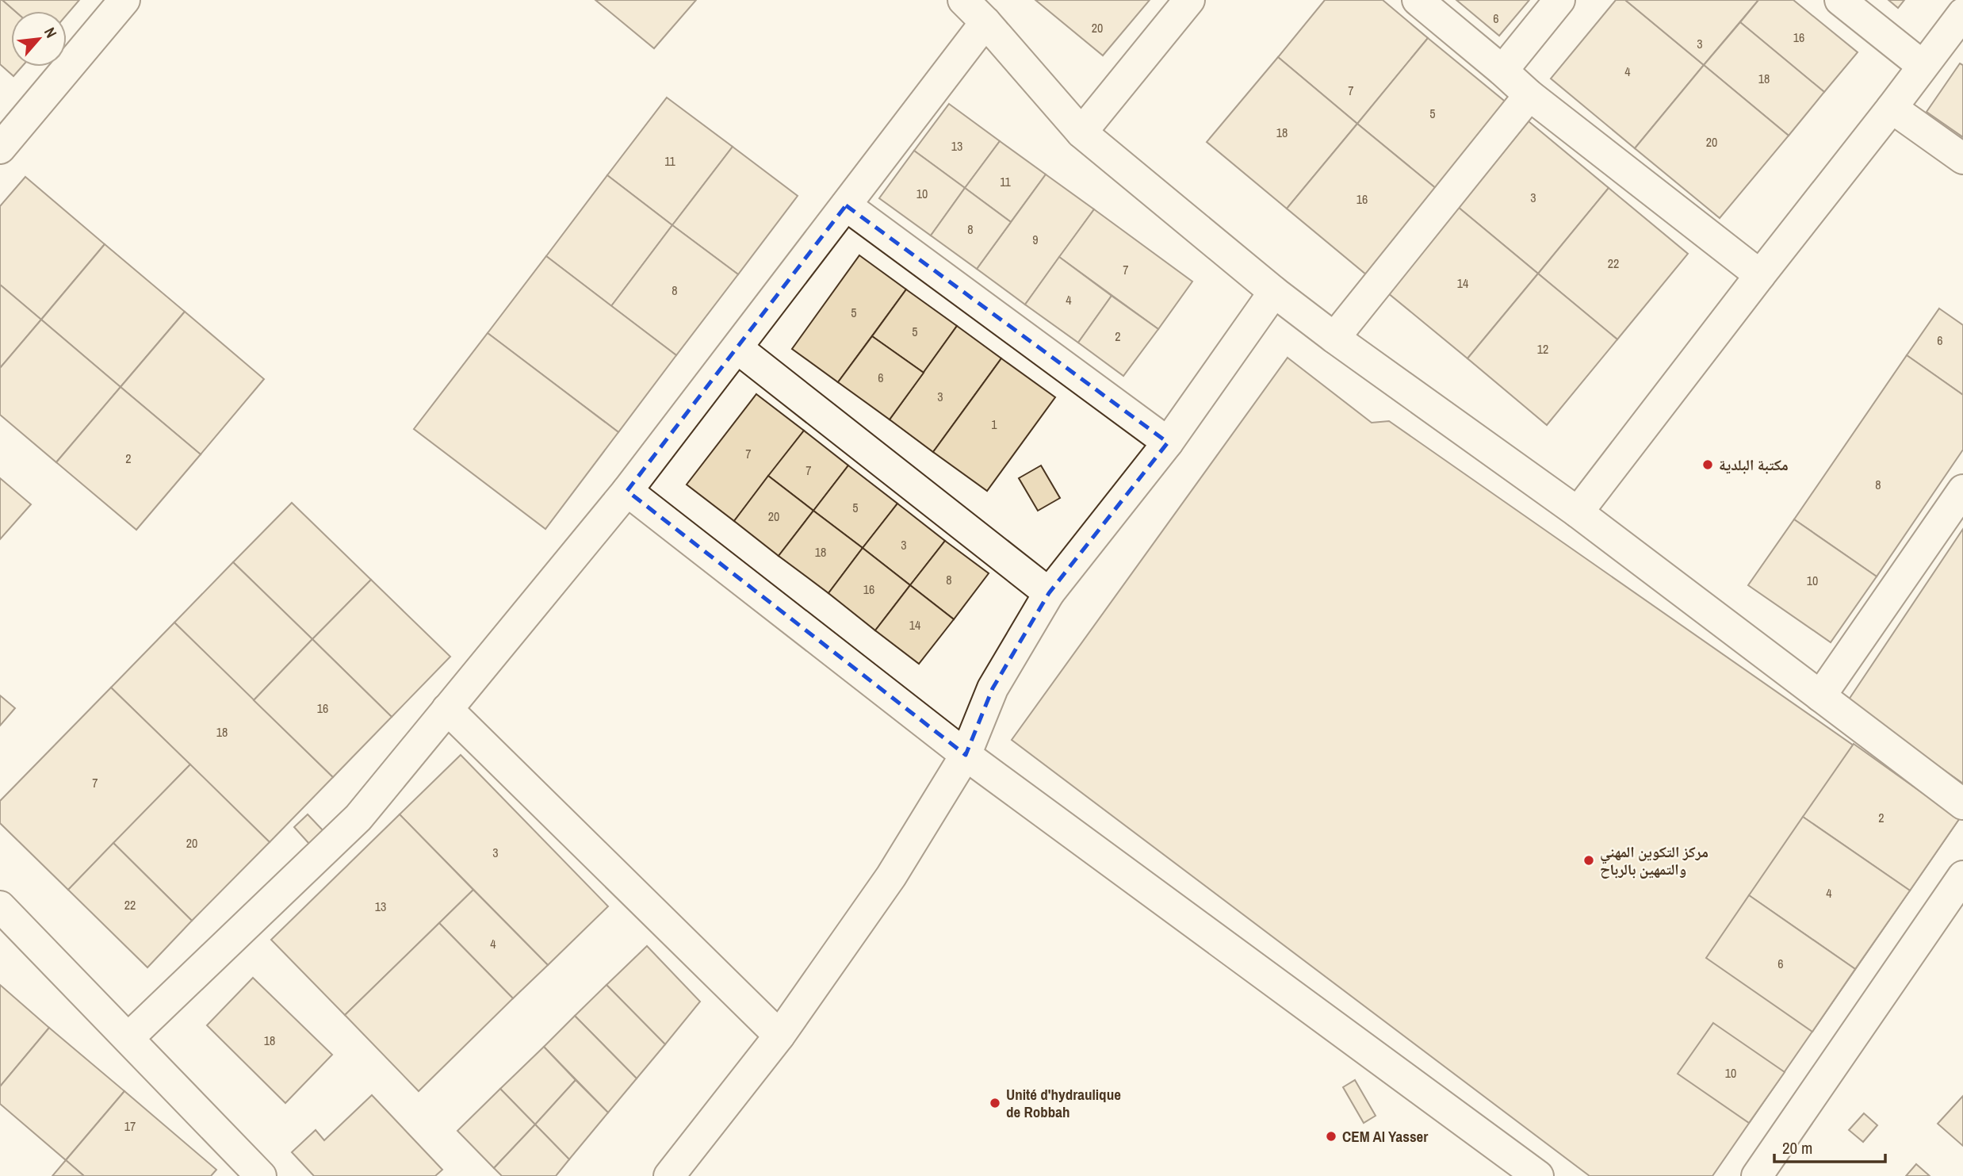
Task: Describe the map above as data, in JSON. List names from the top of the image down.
{
  "places": [
    "مكتبة البلدية",
    "مركز التكوين المهني والتمهين بالرباح",
    "Unité d'hydraulique de Robbah",
    "CEM Al Yasser"
  ],
  "house_numbers": [
    "6",
    "20",
    "16",
    "3",
    "4",
    "18",
    "7",
    "5",
    "18",
    "20",
    "13",
    "11",
    "11",
    "10",
    "3",
    "16",
    "8",
    "9",
    "22",
    "7",
    "14",
    "8",
    "4",
    "5",
    "5",
    "2",
    "6",
    "12",
    "6",
    "3",
    "1",
    "7",
    "2",
    "7",
    "8",
    "5",
    "20",
    "3",
    "18",
    "8",
    "10",
    "16",
    "14",
    "16",
    "18",
    "7",
    "2",
    "20",
    "3",
    "4",
    "22",
    "13",
    "4",
    "6",
    "18",
    "10",
    "17"
  ],
  "scale_bar": "20 m",
  "north": "top right"
}
